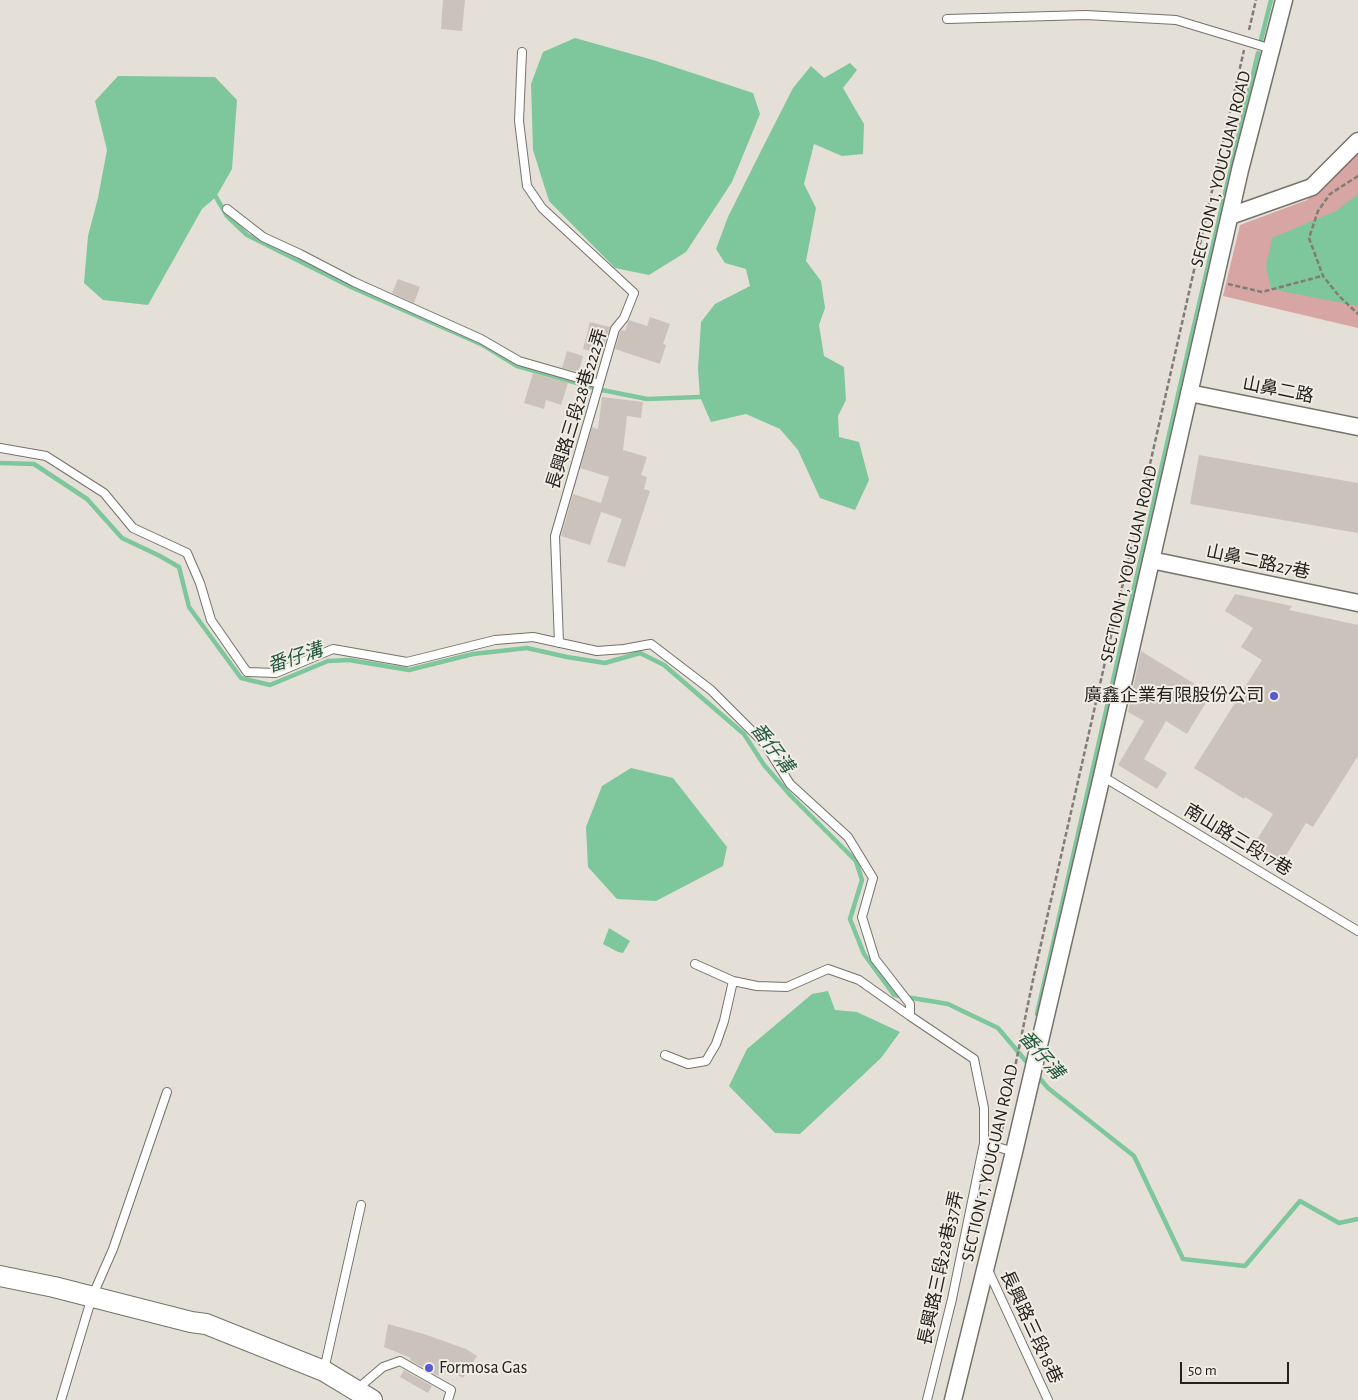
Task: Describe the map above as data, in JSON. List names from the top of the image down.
{
  "streets": {
    "street": ["SECTION 1, YOUGUAN ROAD", "山鼻二路", "山鼻二路27巷"],
    "lane": [
      "長興路三段28巷222弄",
      "南山路三段17巷",
      "長興路三段28巷37弄",
      "長興路三段18巷"
    ]
  },
  "crossings": [
    ["SECTION 1, YOUGUAN ROAD", "山鼻二路"],
    ["SECTION 1, YOUGUAN ROAD", "山鼻二路27巷"],
    ["SECTION 1, YOUGUAN ROAD", "南山路三段17巷"],
    ["SECTION 1, YOUGUAN ROAD", "長興路三段18巷"]
  ],
  "water": ["番仔溝"],
  "places": ["廣鑫企業有限股份公司", "Formosa Gas"],
  "scale_bar": "50 m"
}
